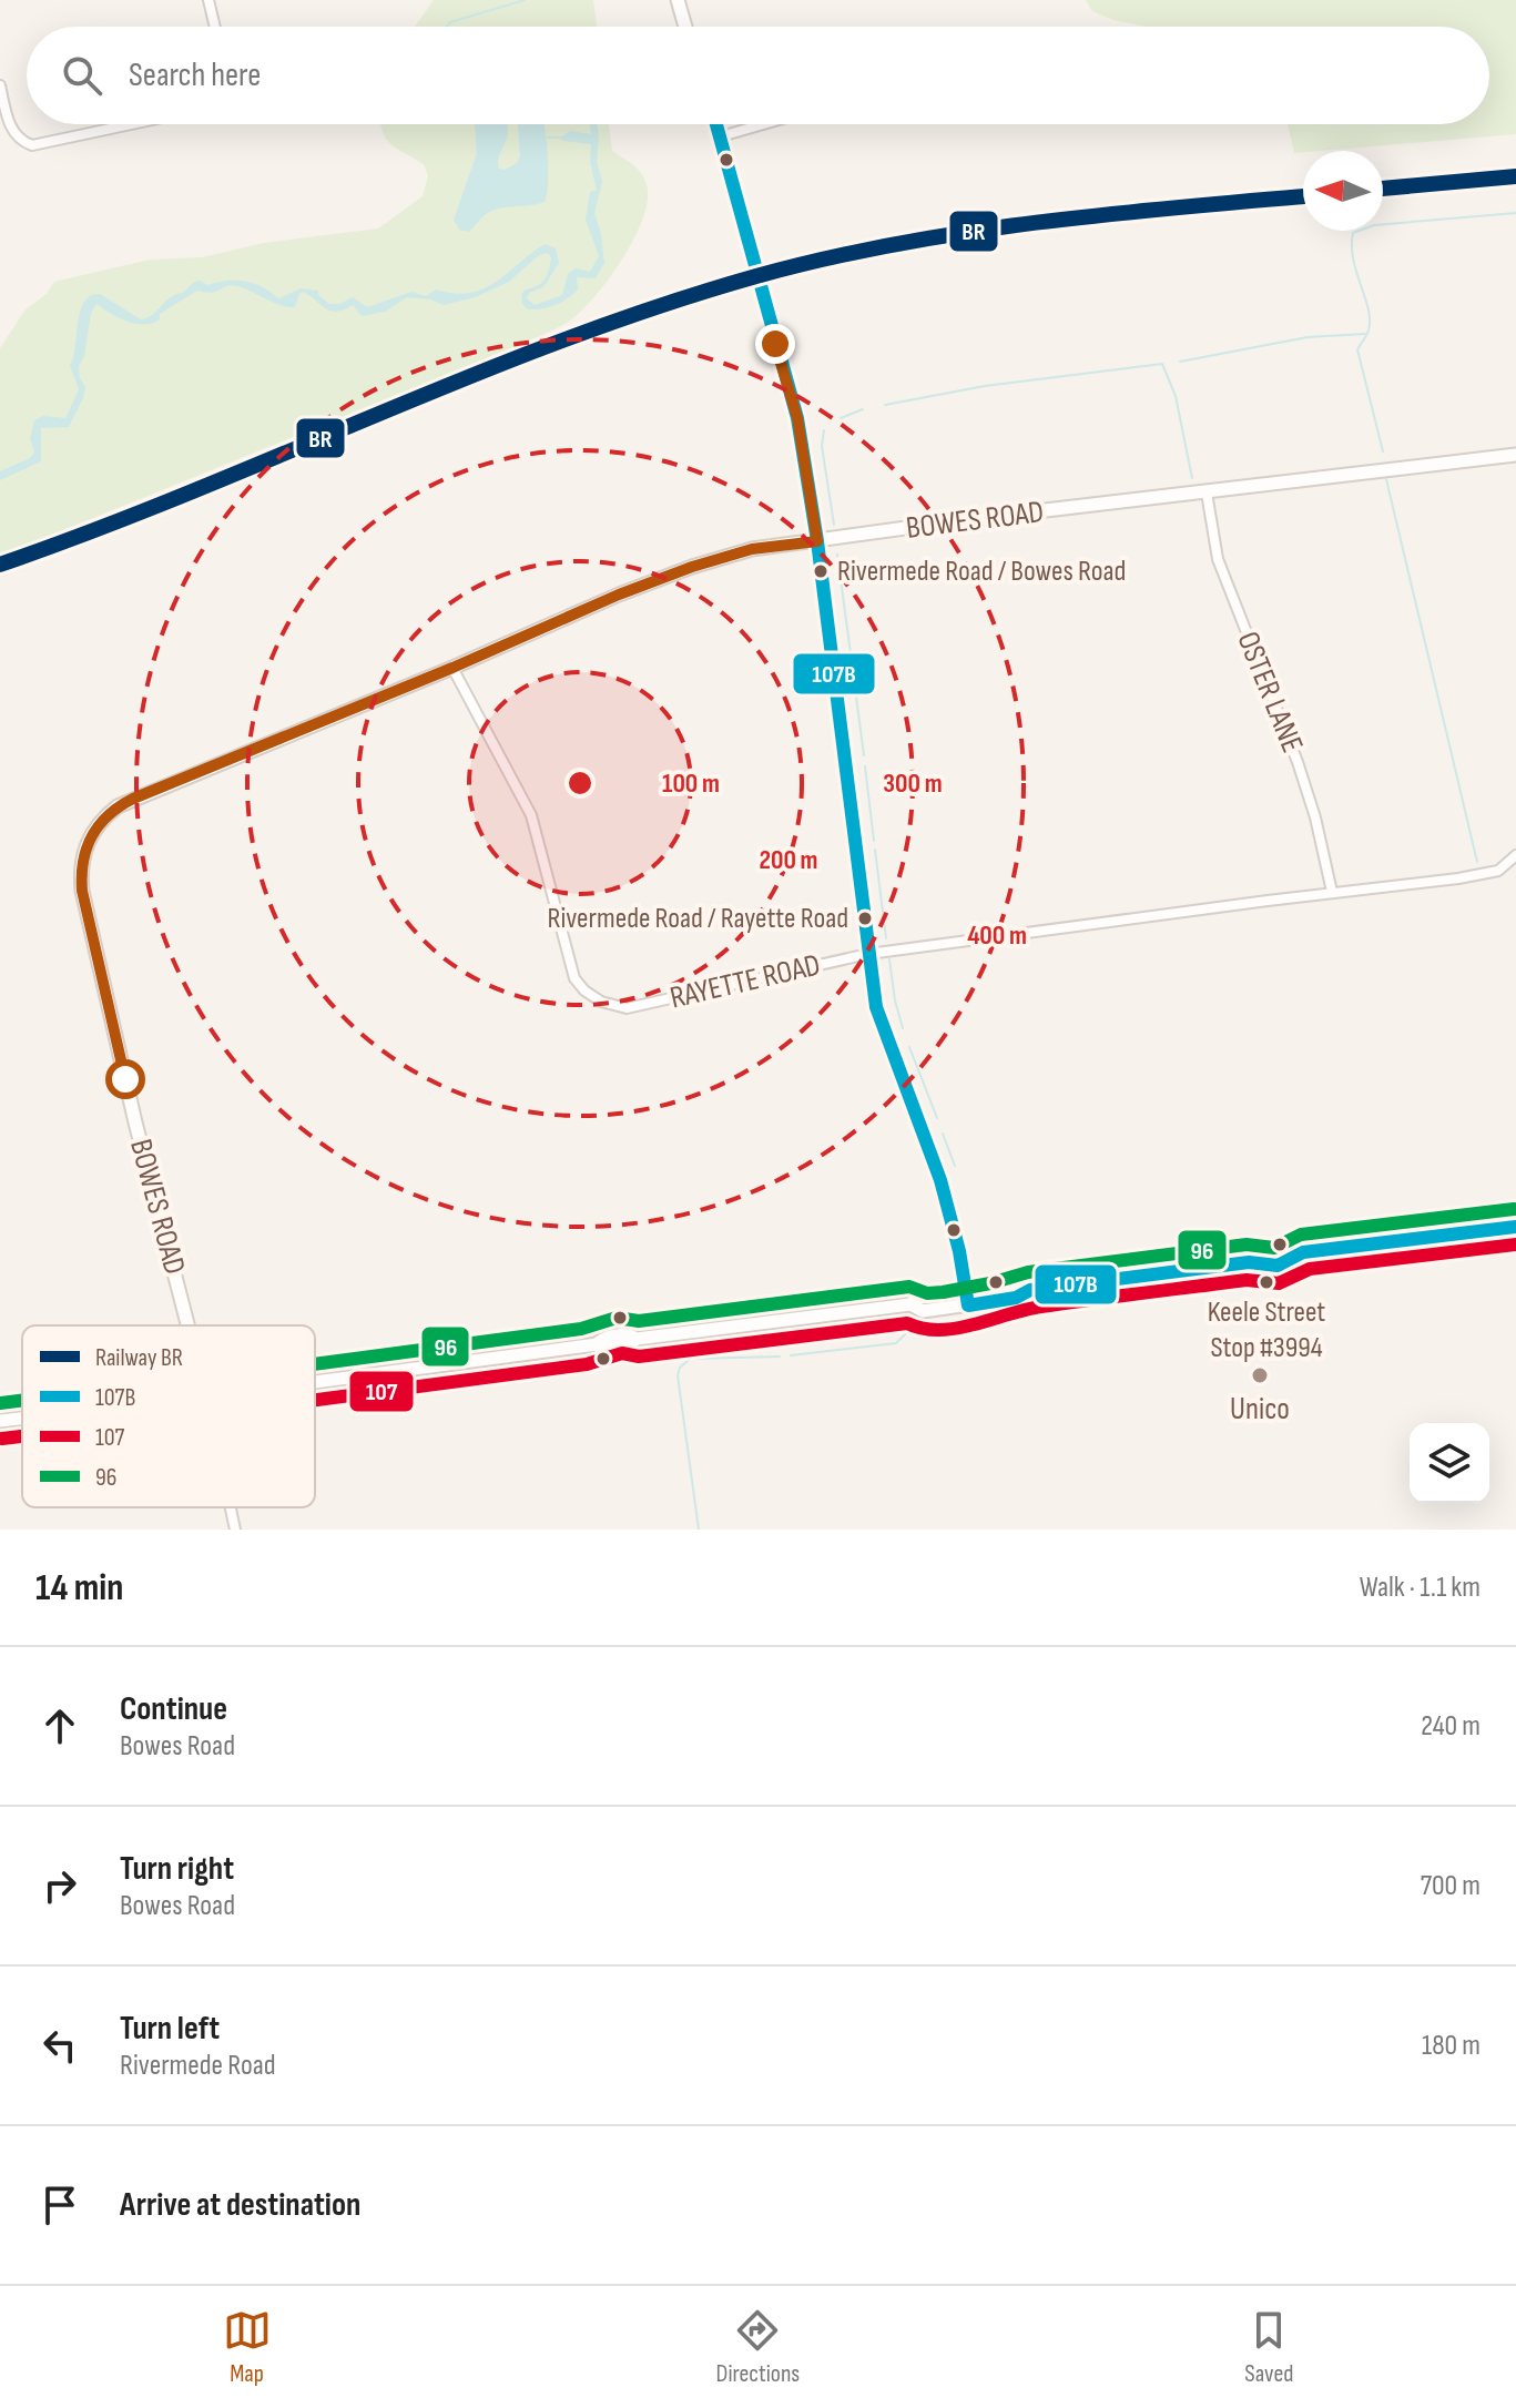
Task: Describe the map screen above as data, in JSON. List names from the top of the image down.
{
  "streets": {
    "street": ["BOWES ROAD", "OSTER LANE", "RAYETTE ROAD"]
  },
  "crossings": [
    ["BOWES ROAD", "OSTER LANE"],
    ["BOWES ROAD", "RAYETTE ROAD"],
    ["OSTER LANE", "RAYETTE ROAD"]
  ],
  "places": [
    "Rivermede Road / Bowes Road",
    "Rivermede Road / Rayette Road",
    "Keele Street Stop #3994",
    "Unico"
  ],
  "lines": [
    "transit line 107B",
    "rail line BR",
    "transit line 96",
    "transit line 107"
  ],
  "legend": [
    "Railway BR",
    "107B",
    "107",
    "96"
  ],
  "north": "left",
  "page": {
    "search": "Search here",
    "heading": ["14 min", "Walk · 1.1 km"],
    "list": [
      ["Continue", "Bowes Road", "240 m"],
      ["Turn right", "Bowes Road", "700 m"],
      ["Turn left", "Rivermede Road", "180 m"],
      "Arrive at destination"
    ],
    "nav": ["Map", "Directions", "Saved"]
  },
  "rings": [
    "100 m",
    "300 m",
    "200 m",
    "400 m"
  ]
}
